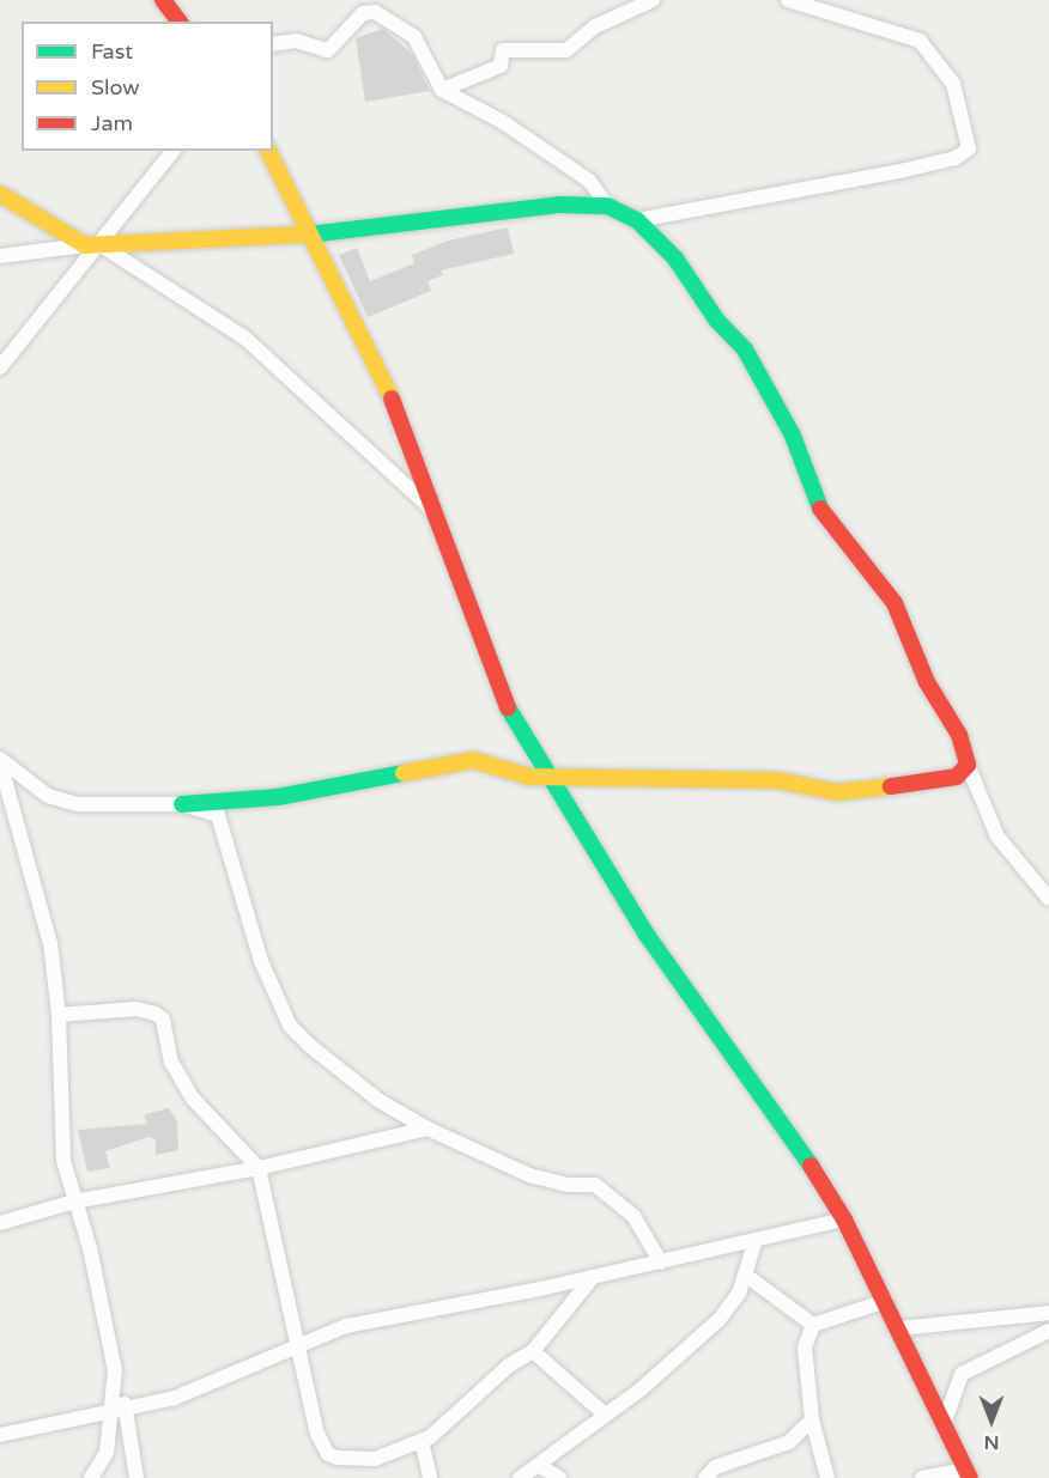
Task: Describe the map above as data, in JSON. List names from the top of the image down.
{
  "legend": ["Fast", "Slow", "Jam"],
  "north": "bottom"
}
